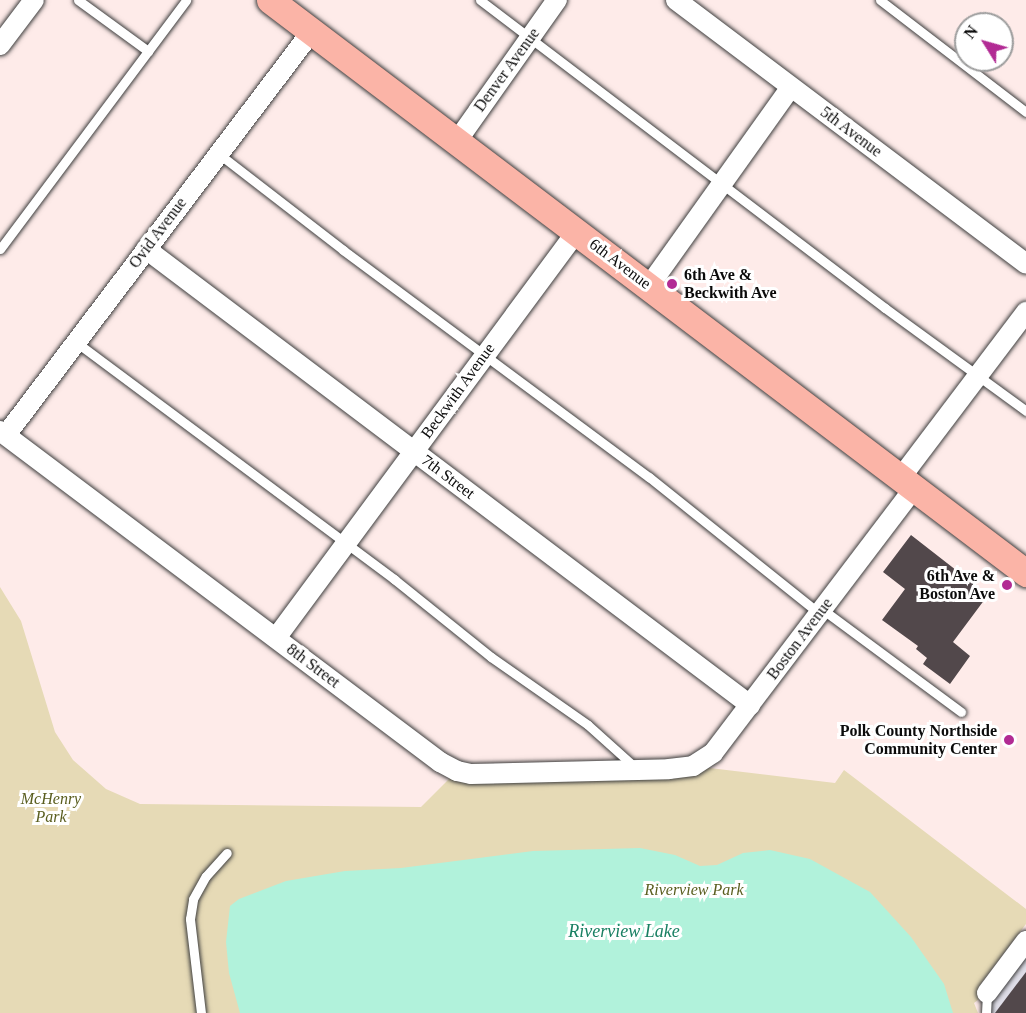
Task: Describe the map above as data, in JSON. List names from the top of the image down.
{
  "streets": {
    "main road": ["6th Avenue"],
    "street": [
      "Denver Avenue",
      "5th Avenue",
      "Ovid Avenue",
      "Beckwith Avenue",
      "7th Street",
      "Boston Avenue",
      "8th Street"
    ]
  },
  "crossings": [
    ["Denver Avenue", "6th Avenue"],
    ["Ovid Avenue", "6th Avenue"],
    ["Ovid Avenue", "7th Street"],
    ["Ovid Avenue", "8th Street"],
    ["6th Avenue", "Beckwith Avenue"],
    ["6th Avenue", "Boston Avenue"],
    ["Beckwith Avenue", "7th Street"],
    ["Beckwith Avenue", "8th Street"],
    ["7th Street", "Boston Avenue"],
    ["Boston Avenue", "8th Street"]
  ],
  "water": ["Riverview Lake"],
  "parks": ["McHenry Park", "Riverview Park"],
  "places": ["6th Ave & Beckwith Ave", "6th Ave & Boston Ave", "Polk County Northside Community Center"],
  "north": "top left"
}
